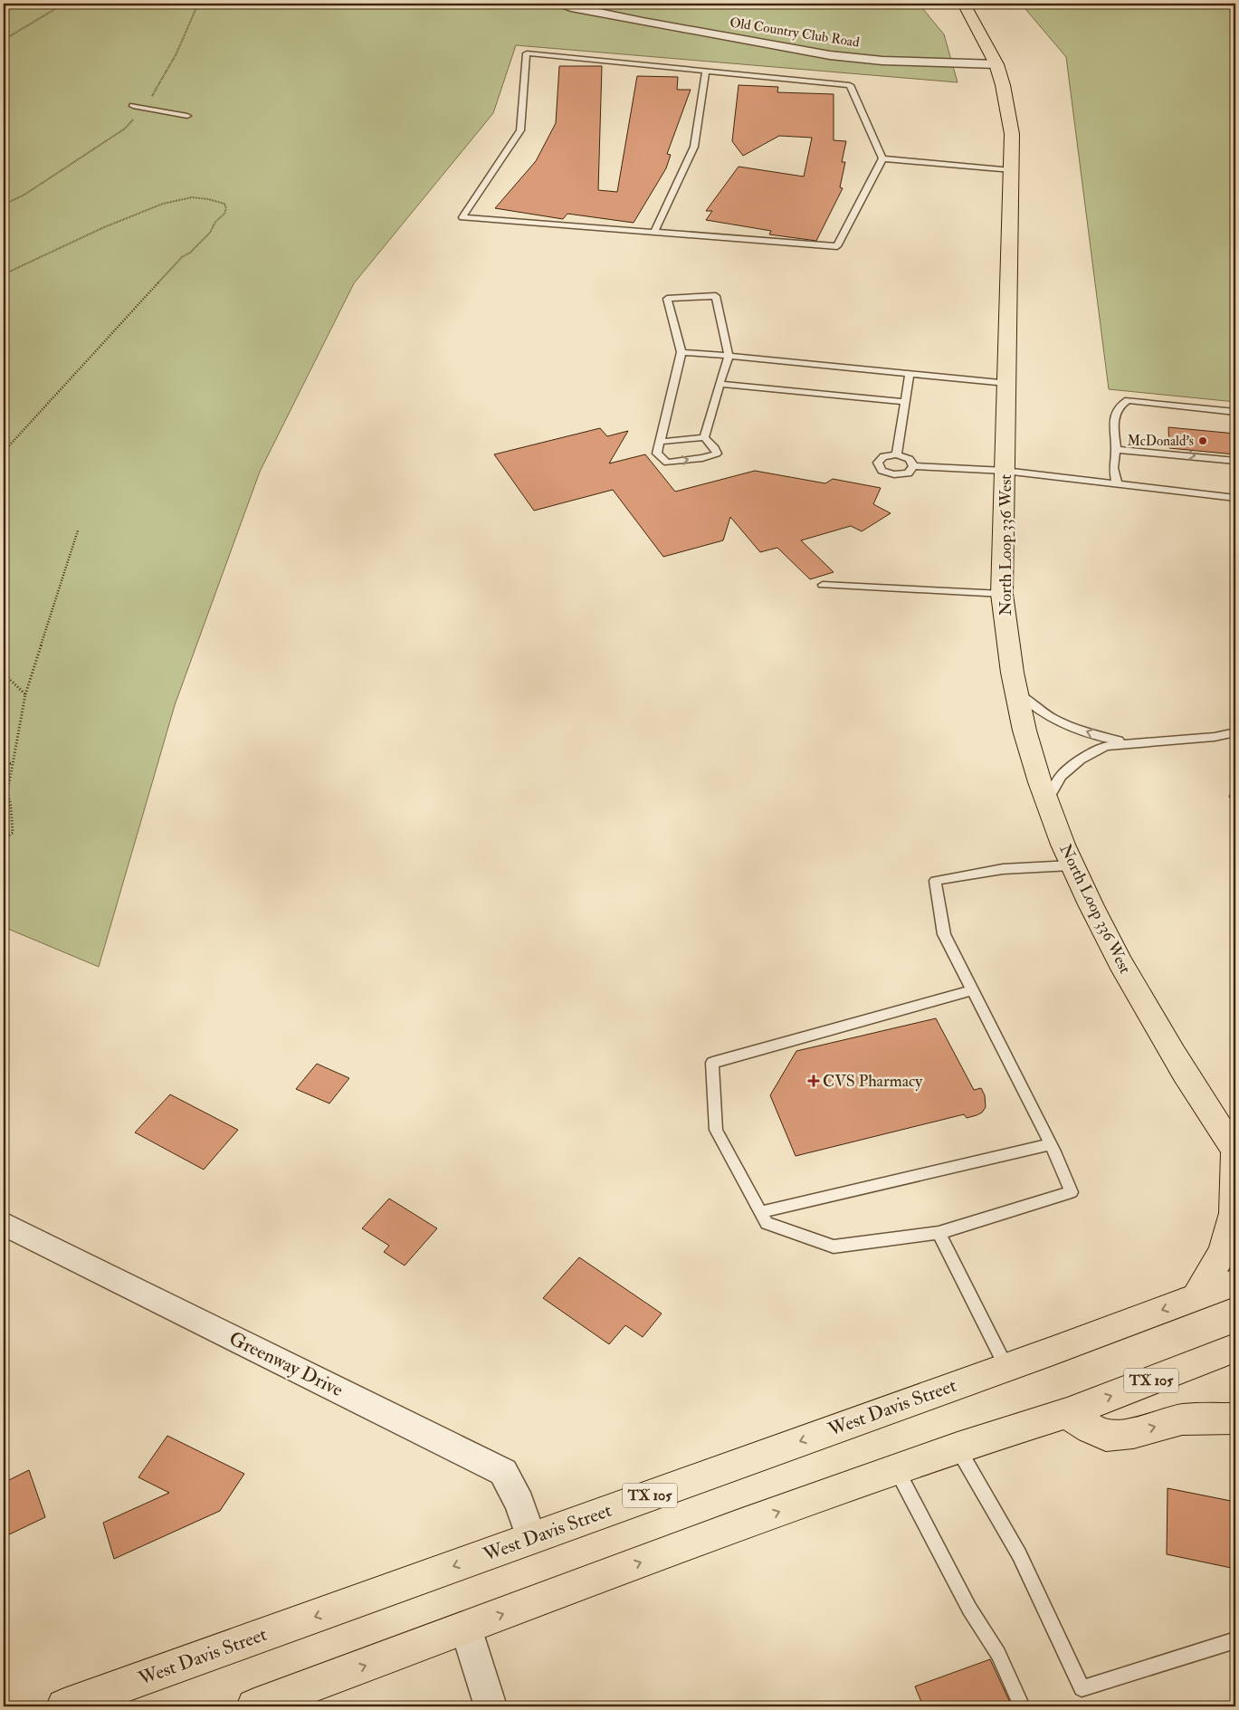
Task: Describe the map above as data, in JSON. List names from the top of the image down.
{
  "streets": {
    "main road": ["North Loop 336 West", "TX 105", "West Davis Street"],
    "street": ["Old Country Club Road", "Greenway Drive"]
  },
  "crossings": [
    ["Old Country Club Road", "North Loop 336 West"],
    ["Greenway Drive", "West Davis Street"]
  ],
  "places": {
    "other": ["McDonald's"],
    "health": ["CVS Pharmacy"]
  }
}
